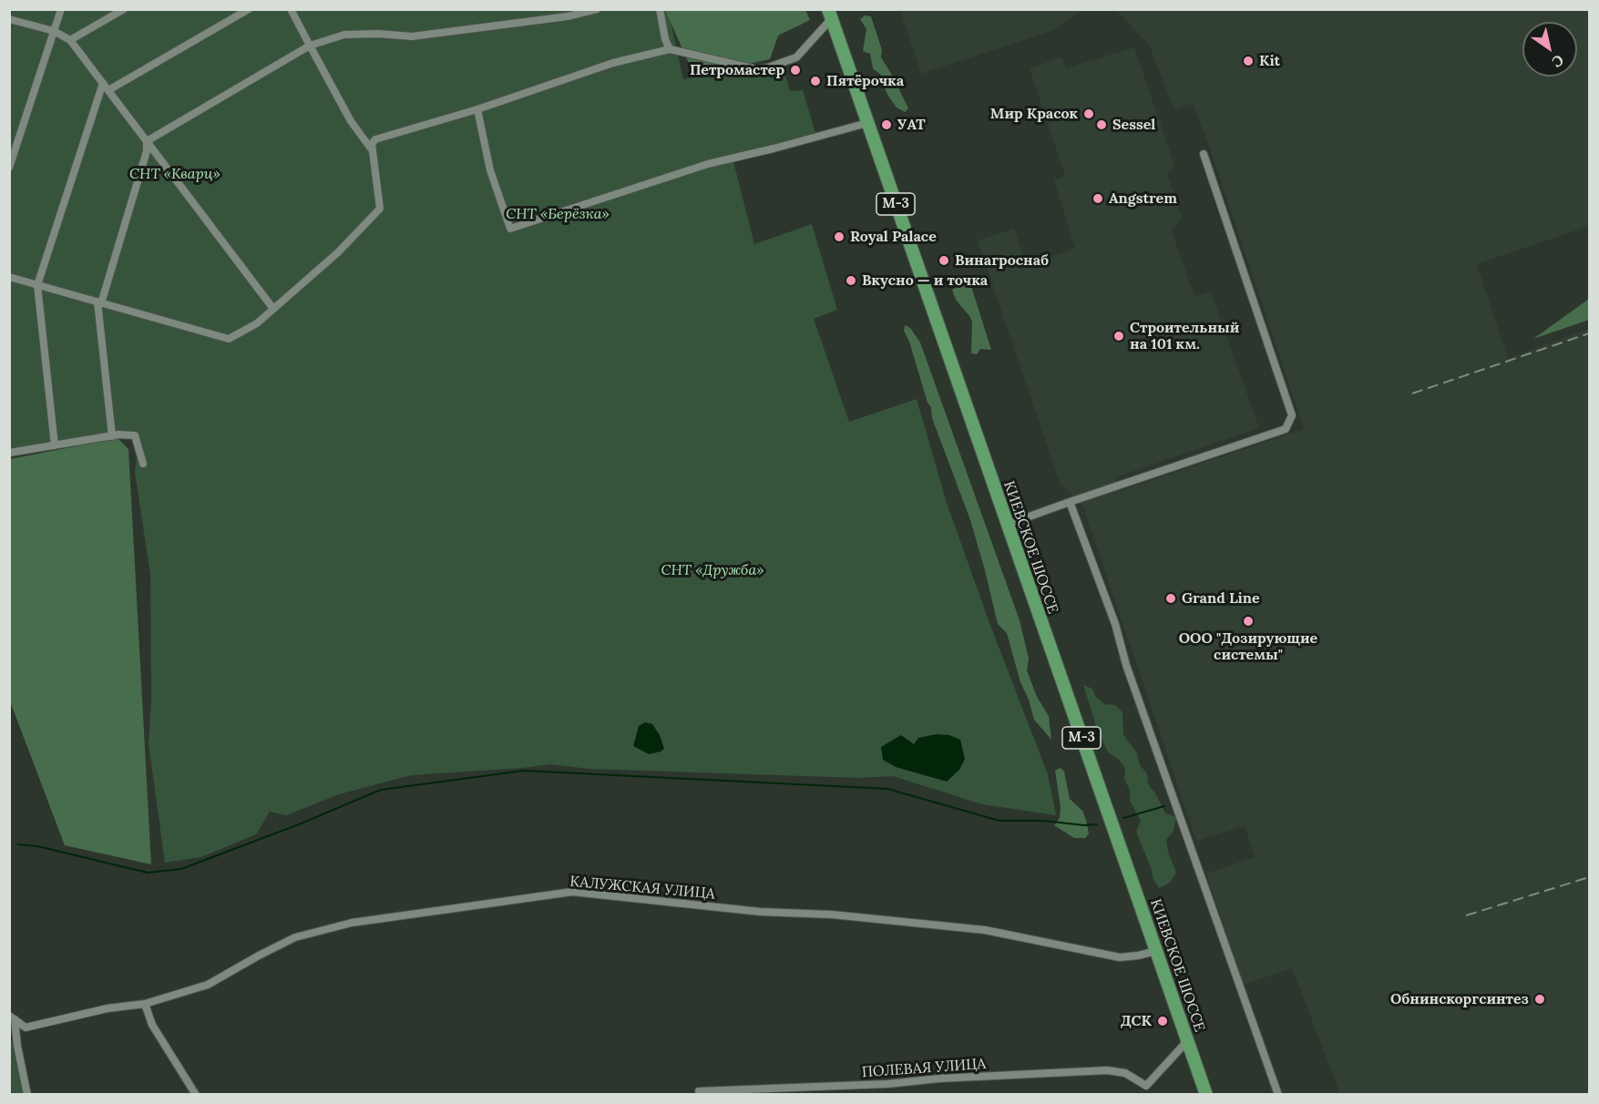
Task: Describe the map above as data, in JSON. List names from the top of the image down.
{
  "streets": {
    "highway": ["М-3", "КИЕВСКОЕ ШОССЕ"],
    "street": ["КАЛУЖСКАЯ УЛИЦА", "ПОЛЕВАЯ УЛИЦА"]
  },
  "crossings": [
    ["КИЕВСКОЕ ШОССЕ", "КАЛУЖСКАЯ УЛИЦА"],
    ["КИЕВСКОЕ ШОССЕ", "ПОЛЕВАЯ УЛИЦА"]
  ],
  "parks": ["СНТ «Кварц»", "СНТ «Берёзка»", "СНТ «Дружба»"],
  "places": [
    "Kit",
    "Петромастер",
    "Пятёрочка",
    "Мир Красок",
    "УАТ",
    "Sessel",
    "Angstrem",
    "Royal Palace",
    "Винагроснаб",
    "Вкусно — и точка",
    "Строительный на 101 км.",
    "Grand Line",
    "ООО \"Дозирующие системы\"",
    "Обнинскоргсинтез",
    "ДСК"
  ],
  "north": "bottom right"
}
